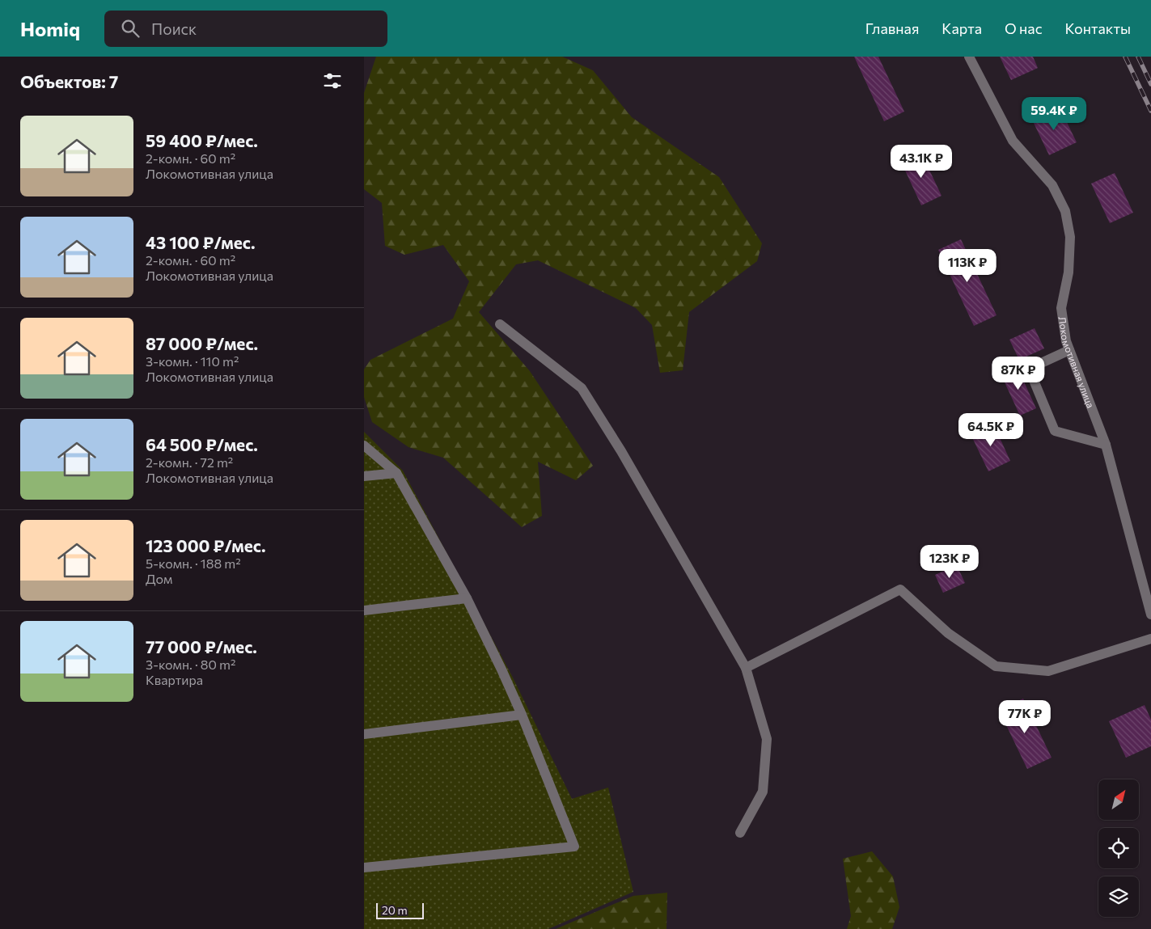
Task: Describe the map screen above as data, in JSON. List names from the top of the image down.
{
  "streets": {
    "street": ["Локомотивная улица"]
  },
  "scale_bar": "20 m",
  "north": "top right",
  "page": {
    "header": "Homiq",
    "search": "Поиск",
    "nav": [
      "Главная",
      "Карта",
      "О нас",
      "Контакты"
    ],
    "heading": "Объектов: 7",
    "price": [
      "59.4K ₽",
      "43.1K ₽",
      "113K ₽",
      "87K ₽",
      "64.5K ₽",
      "123K ₽",
      "77K ₽"
    ],
    "list": [
      {
        "name": "59 400 ₽/мес.",
        "note": "2-комн. · 60 m² · Локомотивная улица"
      },
      {
        "name": "43 100 ₽/мес.",
        "note": "2-комн. · 60 m² · Локомотивная улица"
      },
      {
        "name": "87 000 ₽/мес.",
        "note": "3-комн. · 110 m² · Локомотивная улица"
      },
      {
        "name": "64 500 ₽/мес.",
        "note": "2-комн. · 72 m² · Локомотивная улица"
      },
      {
        "name": "123 000 ₽/мес.",
        "note": "5-комн. · 188 m² · Дом"
      },
      {
        "name": "77 000 ₽/мес.",
        "note": "3-комн. · 80 m² · Квартира"
      }
    ],
    "scale": "20 m"
  }
}
